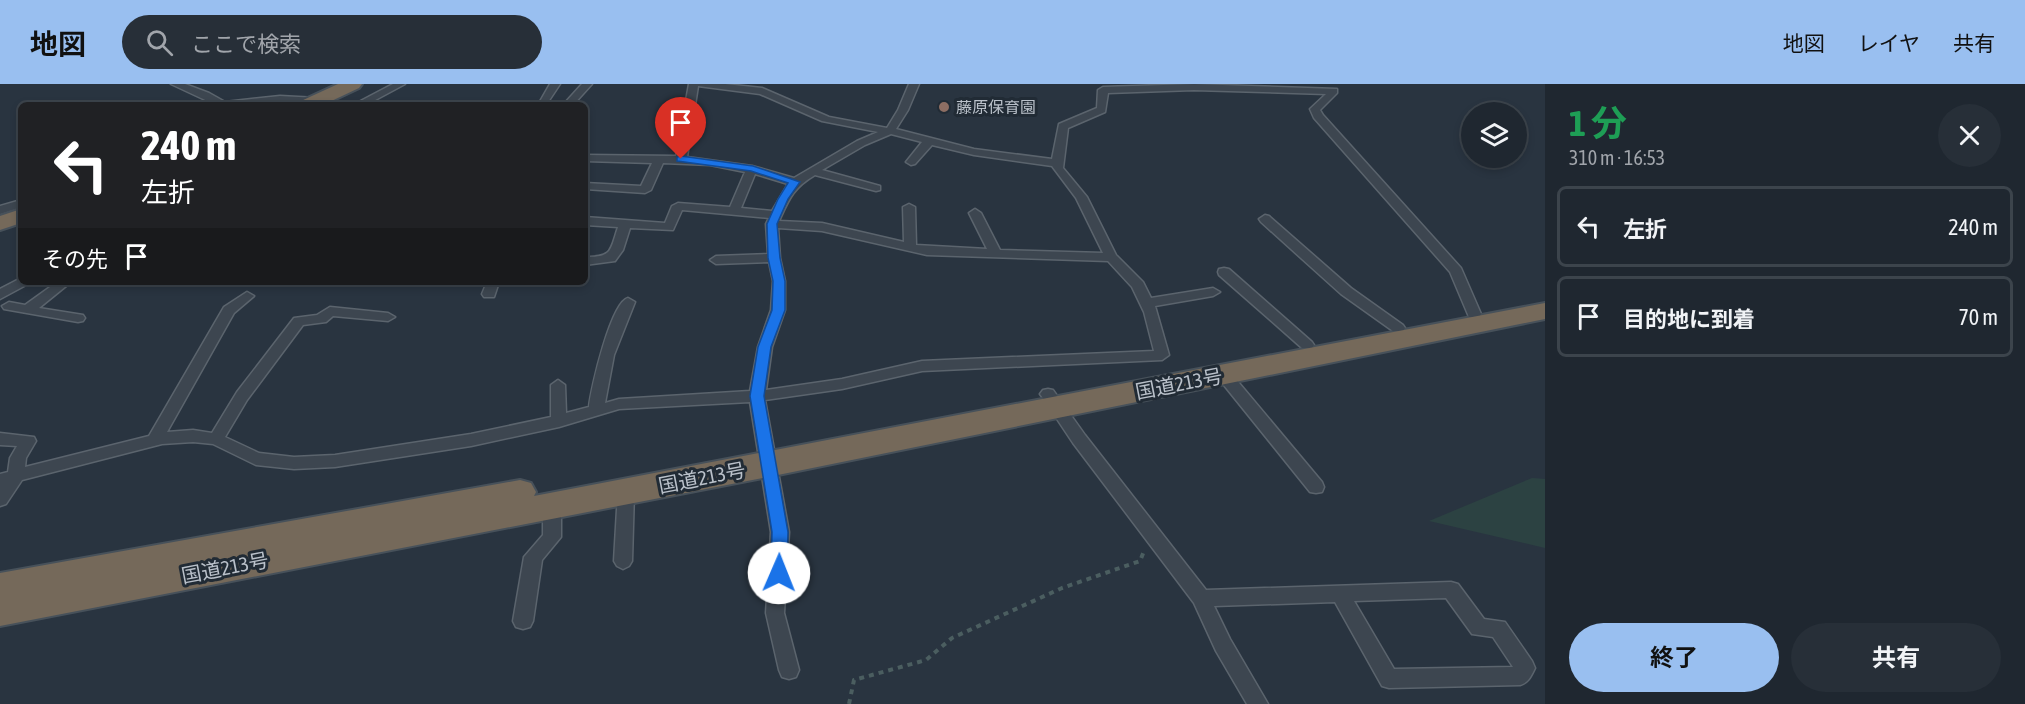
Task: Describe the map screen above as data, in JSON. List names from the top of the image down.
{
  "streets": {
    "highway": ["国道213号"]
  },
  "places": ["藤原保育園"],
  "page": {
    "header": "地図",
    "search": "ここで検索",
    "nav": ["地図", "レイヤ", "共有"],
    "heading": ["1 分", "310 m · 16:53"],
    "turn": ["240 m", "左折"],
    "list": [
      {
        "name": "左折",
        "value": "240 m"
      },
      {
        "name": "目的地に到着",
        "value": "70 m"
      }
    ],
    "then": "その先",
    "buttons": ["終了", "共有"]
  }
}
